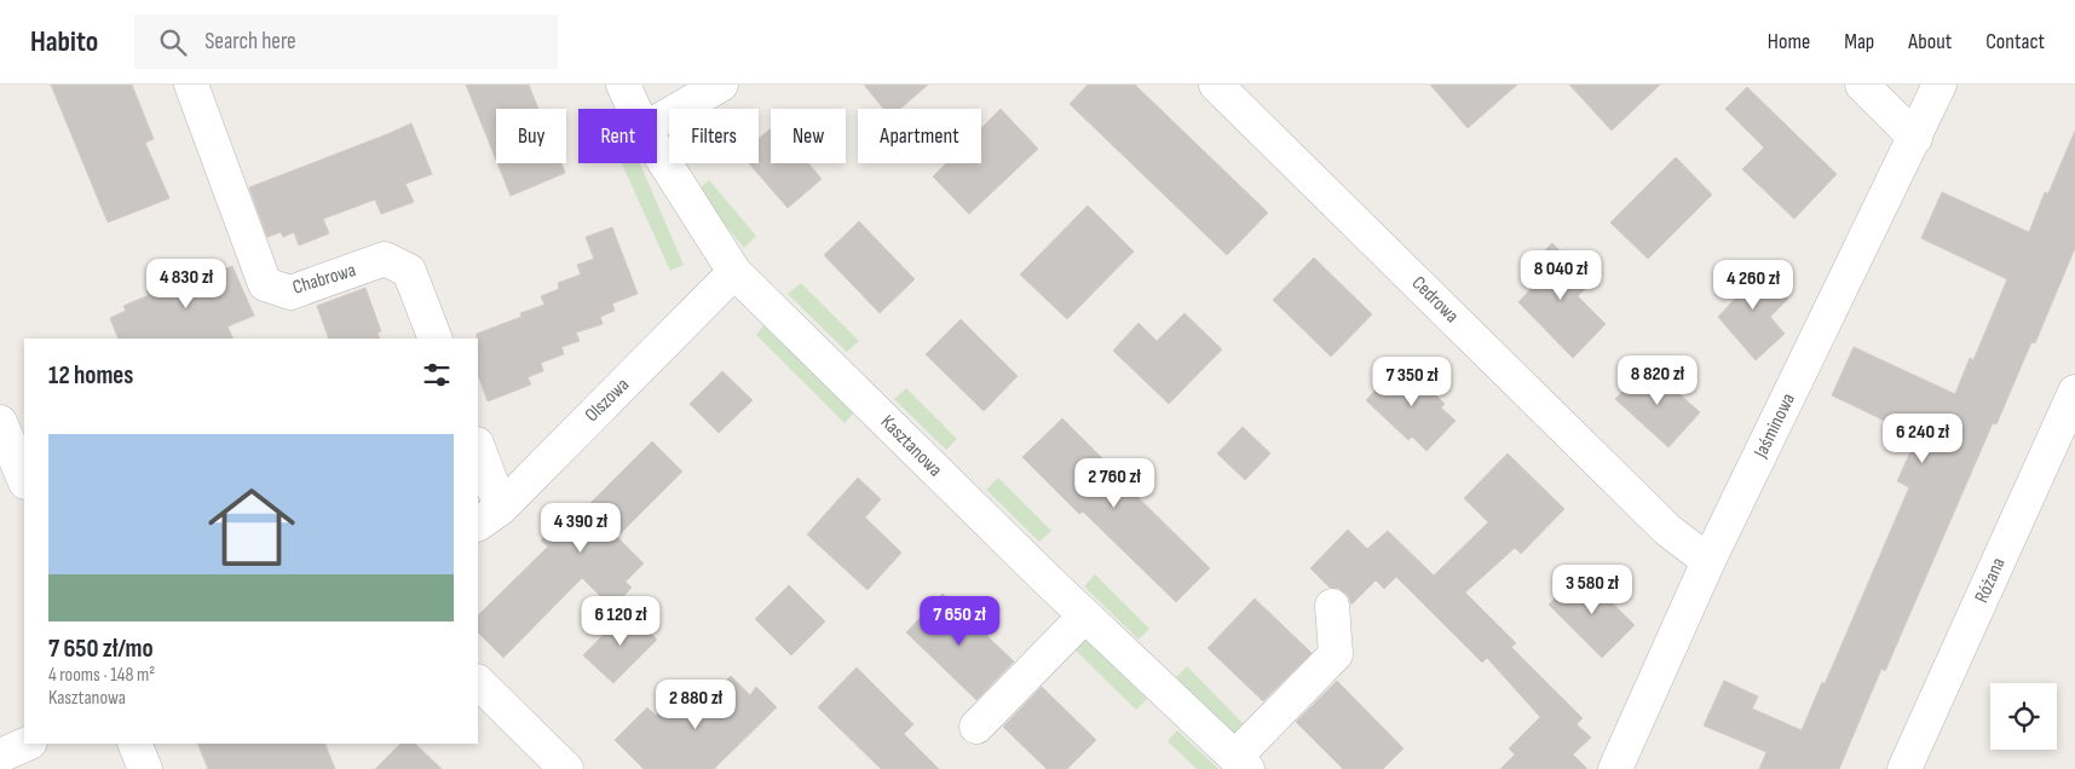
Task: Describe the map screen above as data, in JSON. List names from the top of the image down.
{
  "streets": {
    "street": [
      "Chabrowa",
      "Cedrowa",
      "Olszowa",
      "Jaśminowa",
      "Kasztanowa",
      "Różana"
    ]
  },
  "crossings": [
    ["Cedrowa", "Jaśminowa"],
    ["Olszowa", "Kasztanowa"]
  ],
  "page": {
    "header": "Habito",
    "search": "Search here",
    "nav": [
      "Home",
      "Map",
      "About",
      "Contact"
    ],
    "chip": [
      "Buy",
      "Rent",
      "Filters",
      "New",
      "Apartment"
    ],
    "price": [
      "8 040 zł",
      "4 830 zł",
      "4 260 zł",
      "8 820 zł",
      "7 350 zł",
      "6 240 zł",
      "2 760 zł",
      "4 390 zł",
      "3 580 zł",
      "6 120 zł",
      "7 650 zł",
      "2 880 zł"
    ],
    "heading": "12 homes",
    "list": [
      {
        "name": "7 650 zł/mo",
        "note": "4 rooms · 148 m² · Kasztanowa"
      }
    ]
  }
}
